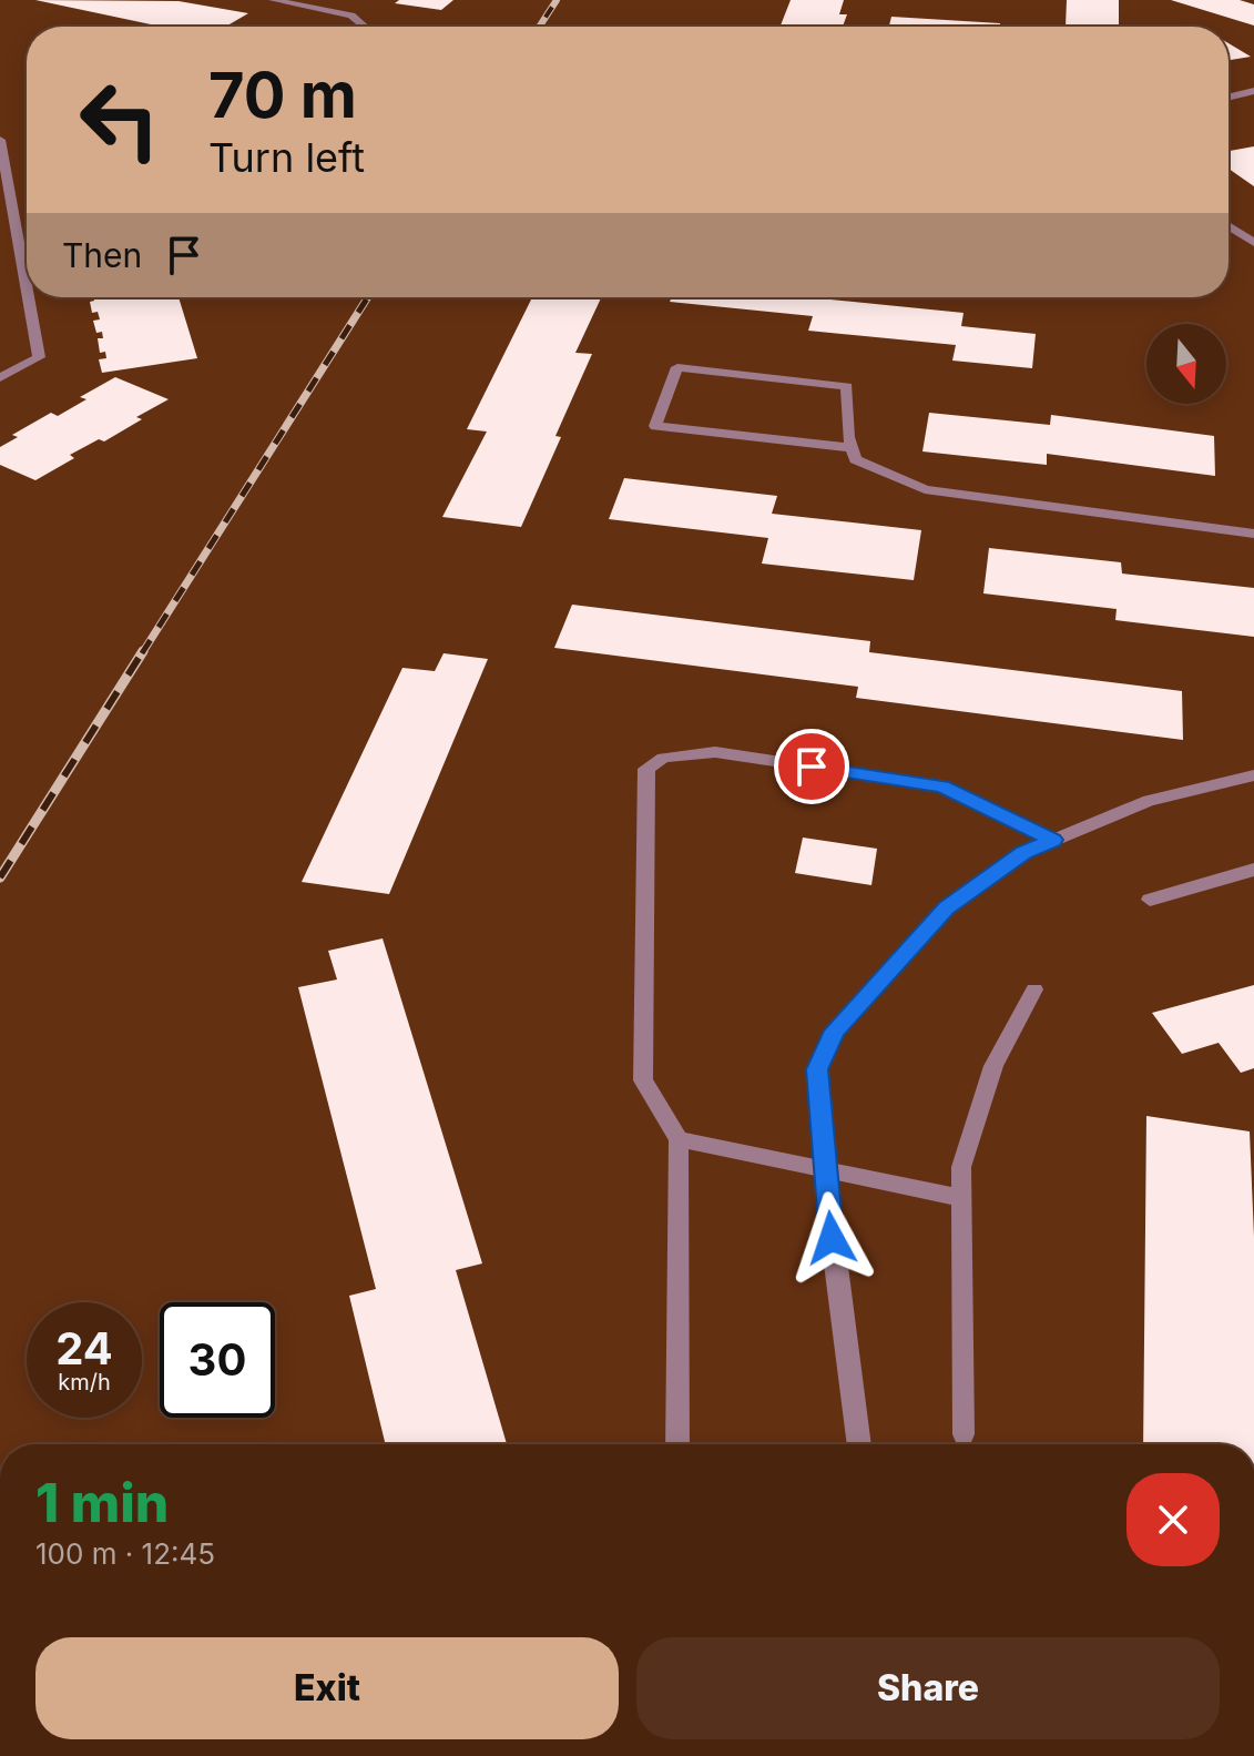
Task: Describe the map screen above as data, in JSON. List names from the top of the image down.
{
  "north": "bottom",
  "page": {
    "turn": ["70 m", "Turn left"],
    "then": "Then",
    "speed": "24 km/h",
    "limit": "30",
    "heading": ["1 min", "100 m · 12:45"],
    "buttons": ["Exit", "Share"]
  }
}
